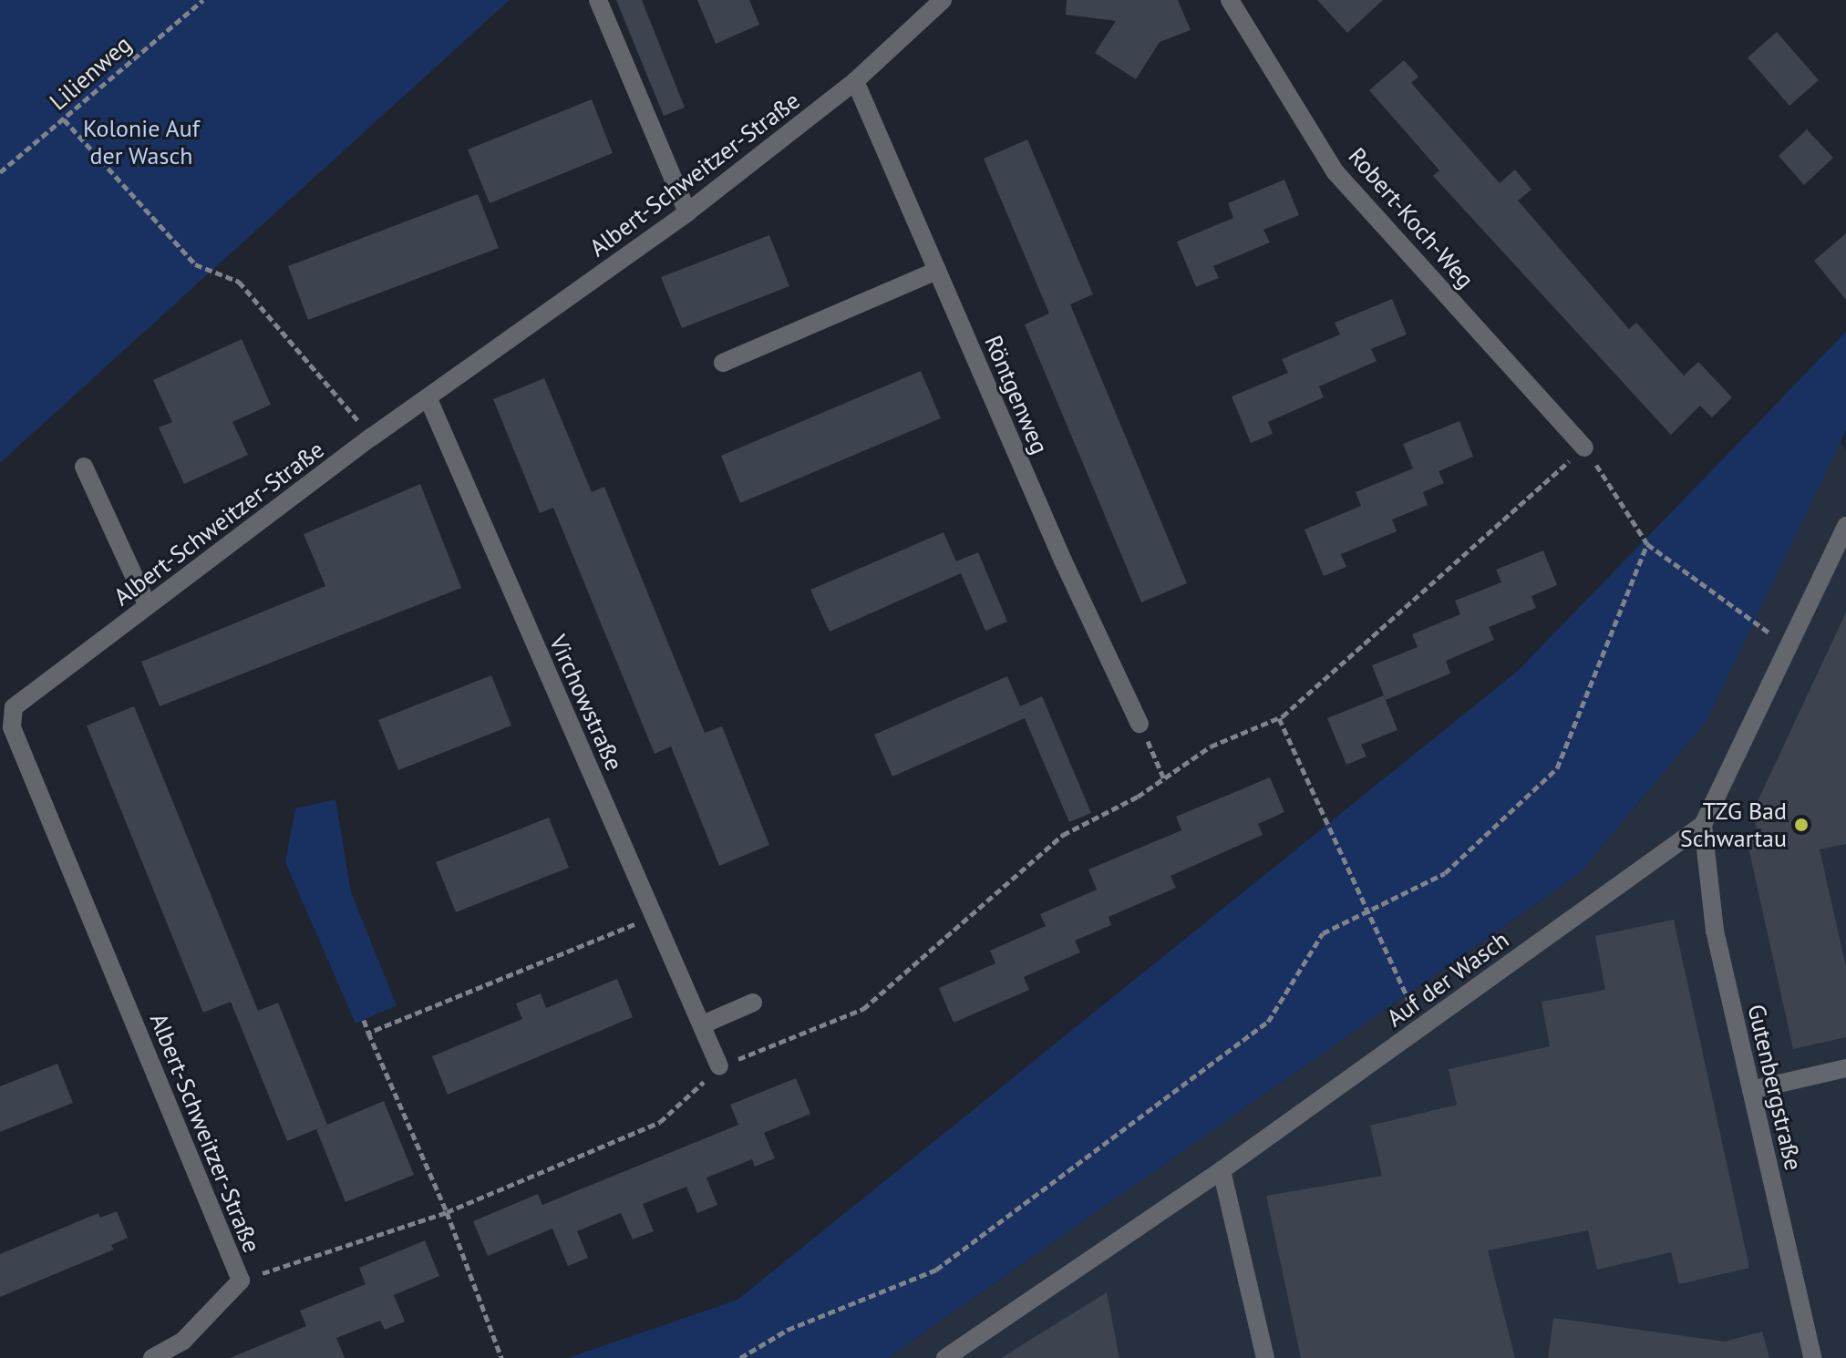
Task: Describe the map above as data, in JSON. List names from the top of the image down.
{
  "streets": {
    "street": [
      "Albert-Schweitzer-Straße",
      "Robert-Koch-Weg",
      "Röntgenweg",
      "Virchowstraße",
      "Auf der Wasch",
      "Gutenbergstraße"
    ],
    "path": ["Lilienweg"]
  },
  "crossings": [
    ["Albert-Schweitzer-Straße", "Röntgenweg"],
    ["Albert-Schweitzer-Straße", "Virchowstraße"],
    ["Auf der Wasch", "Gutenbergstraße"]
  ],
  "parks": ["Kolonie Auf der Wasch"],
  "places": ["TZG Bad Schwartau"]
}
